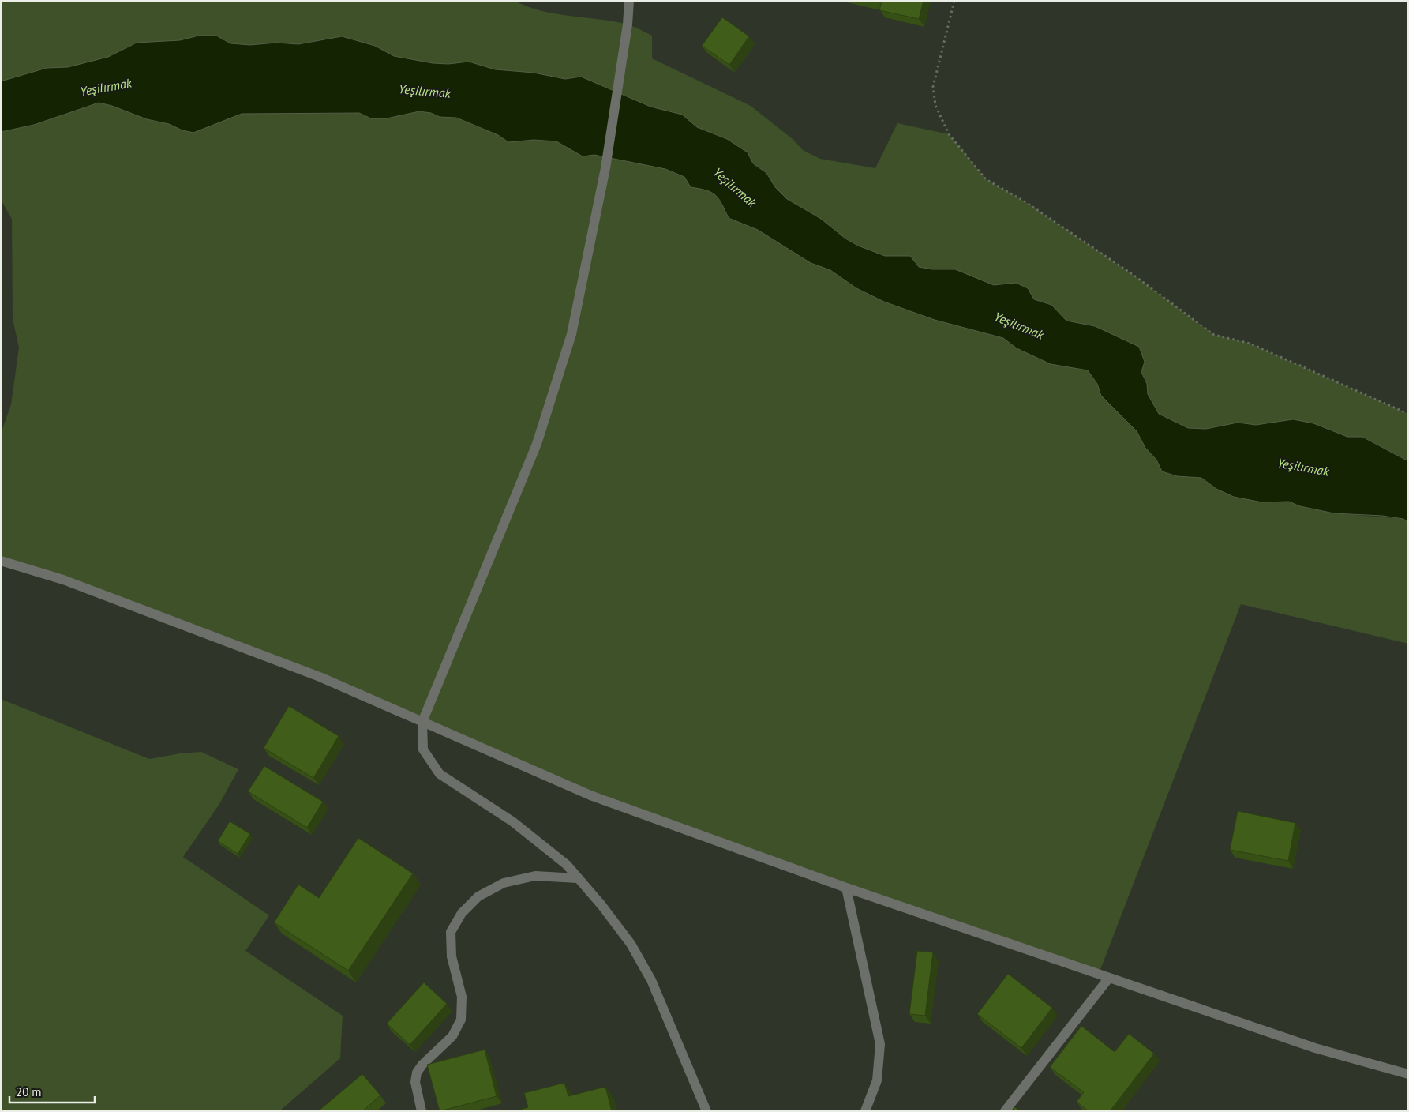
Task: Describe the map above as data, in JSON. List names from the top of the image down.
{
  "water": ["Yeşilırmak"],
  "scale_bar": "20 m"
}
